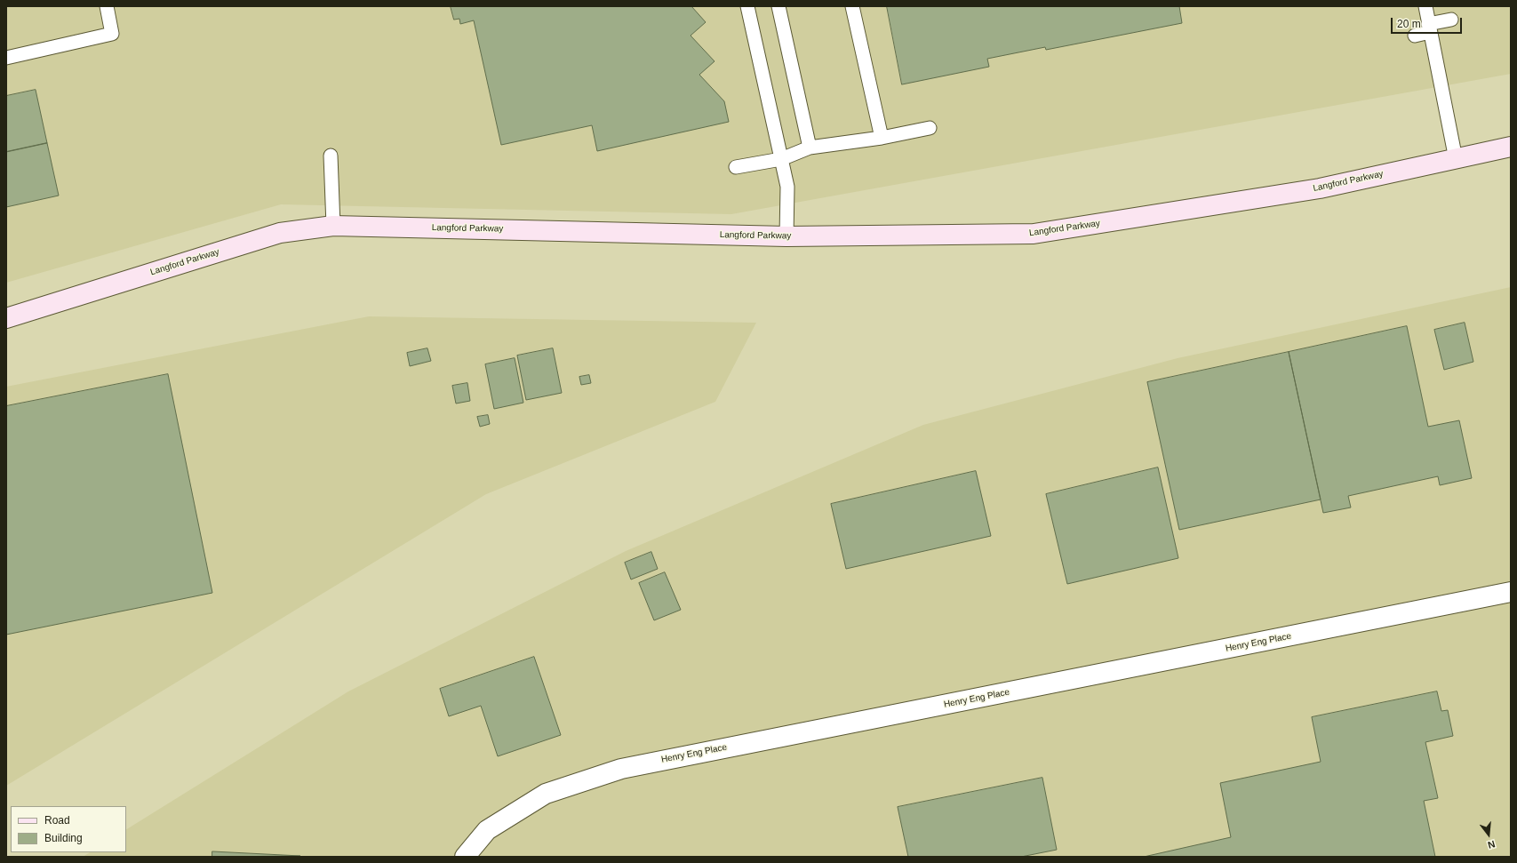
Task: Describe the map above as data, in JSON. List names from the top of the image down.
{
  "streets": {
    "main road": ["Langford Parkway"],
    "street": ["Henry Eng Place"]
  },
  "legend": ["Road", "Building"],
  "scale_bar": "20 m",
  "north": "bottom"
}
